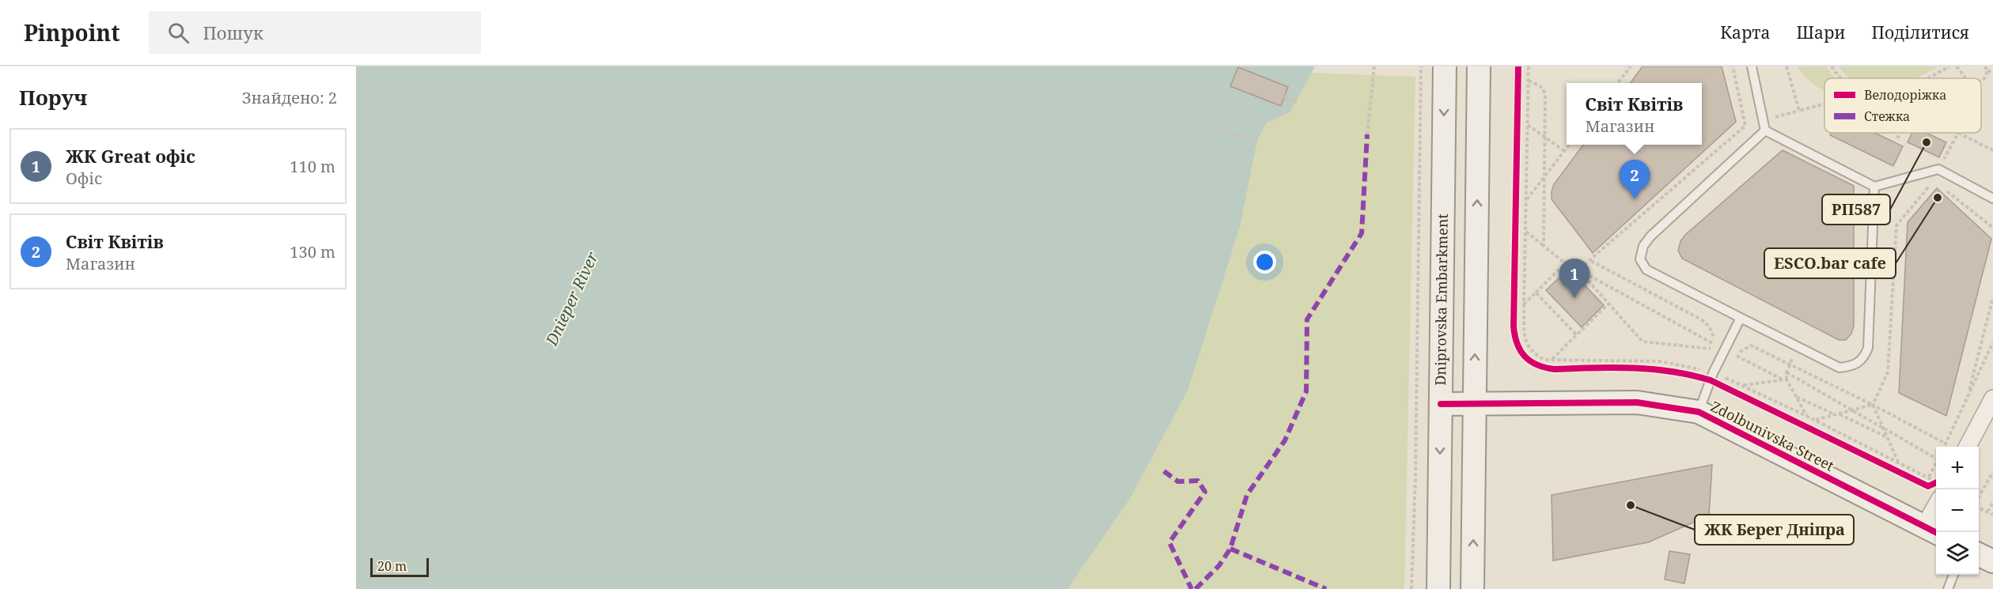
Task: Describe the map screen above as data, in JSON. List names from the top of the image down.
{
  "streets": {
    "main road": ["Dniprovska Embarkment", "Zdolbunivska Street"]
  },
  "crossings": [
    ["Dniprovska Embarkment", "Zdolbunivska Street"]
  ],
  "water": ["Dnieper River"],
  "places": ["РП587", "ESCO.bar cafe", "ЖК Берег Дніпра"],
  "legend": ["Велодоріжка", "Стежка"],
  "scale_bar": "20 m",
  "page": {
    "header": "Pinpoint",
    "search": "Пошук",
    "nav": ["Карта", "Шари", "Поділитися"],
    "heading": ["Поруч", "Знайдено: 2"],
    "popup": ["Світ Квітів", "Магазин"],
    "list": [
      {
        "mark": "1",
        "name": "ЖК Great офіс",
        "note": "Офіс",
        "value": "110 m"
      },
      {
        "mark": "2",
        "name": "Світ Квітів",
        "note": "Магазин",
        "value": "130 m"
      }
    ],
    "pins": ["2", "1"],
    "map_buttons": ["+", "−"],
    "scale": "20 m"
  }
}
